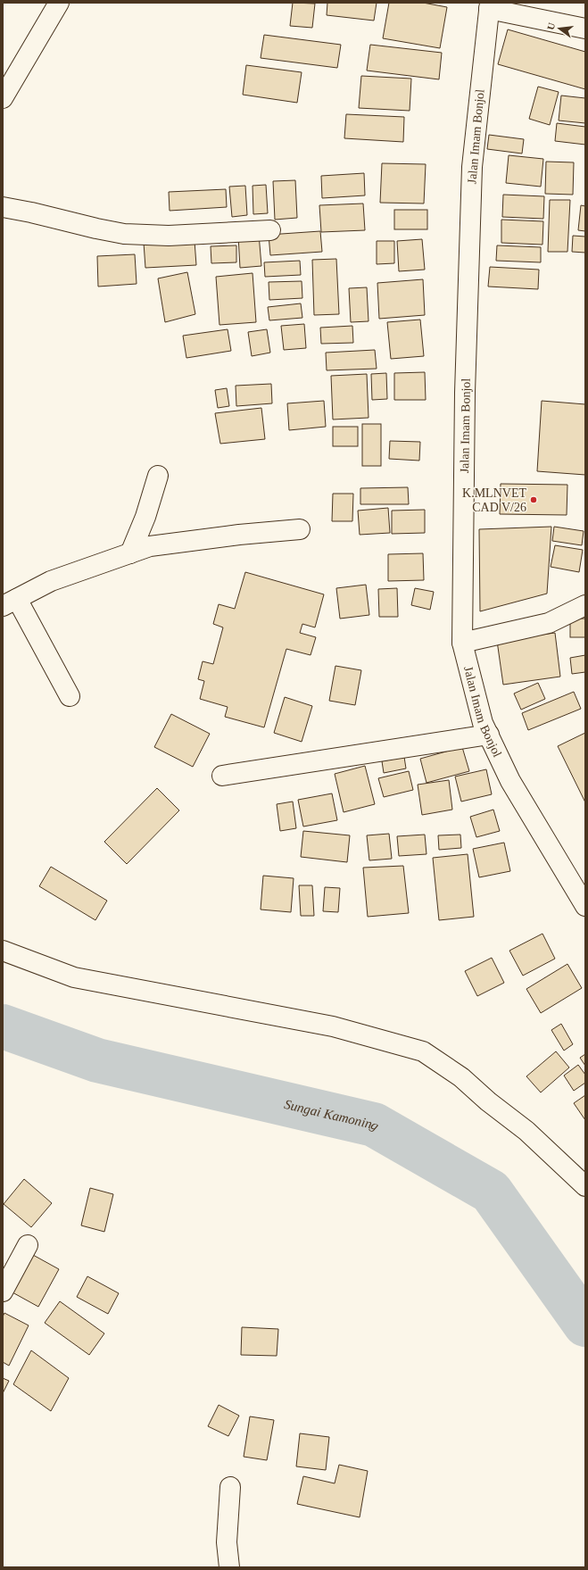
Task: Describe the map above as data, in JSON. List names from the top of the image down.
{
  "streets": {
    "street": ["Jalan Imam Bonjol"]
  },
  "water": ["Sungai Kamoning"],
  "places": ["K.MLNVET CAD V/26"],
  "north": "left"
}
